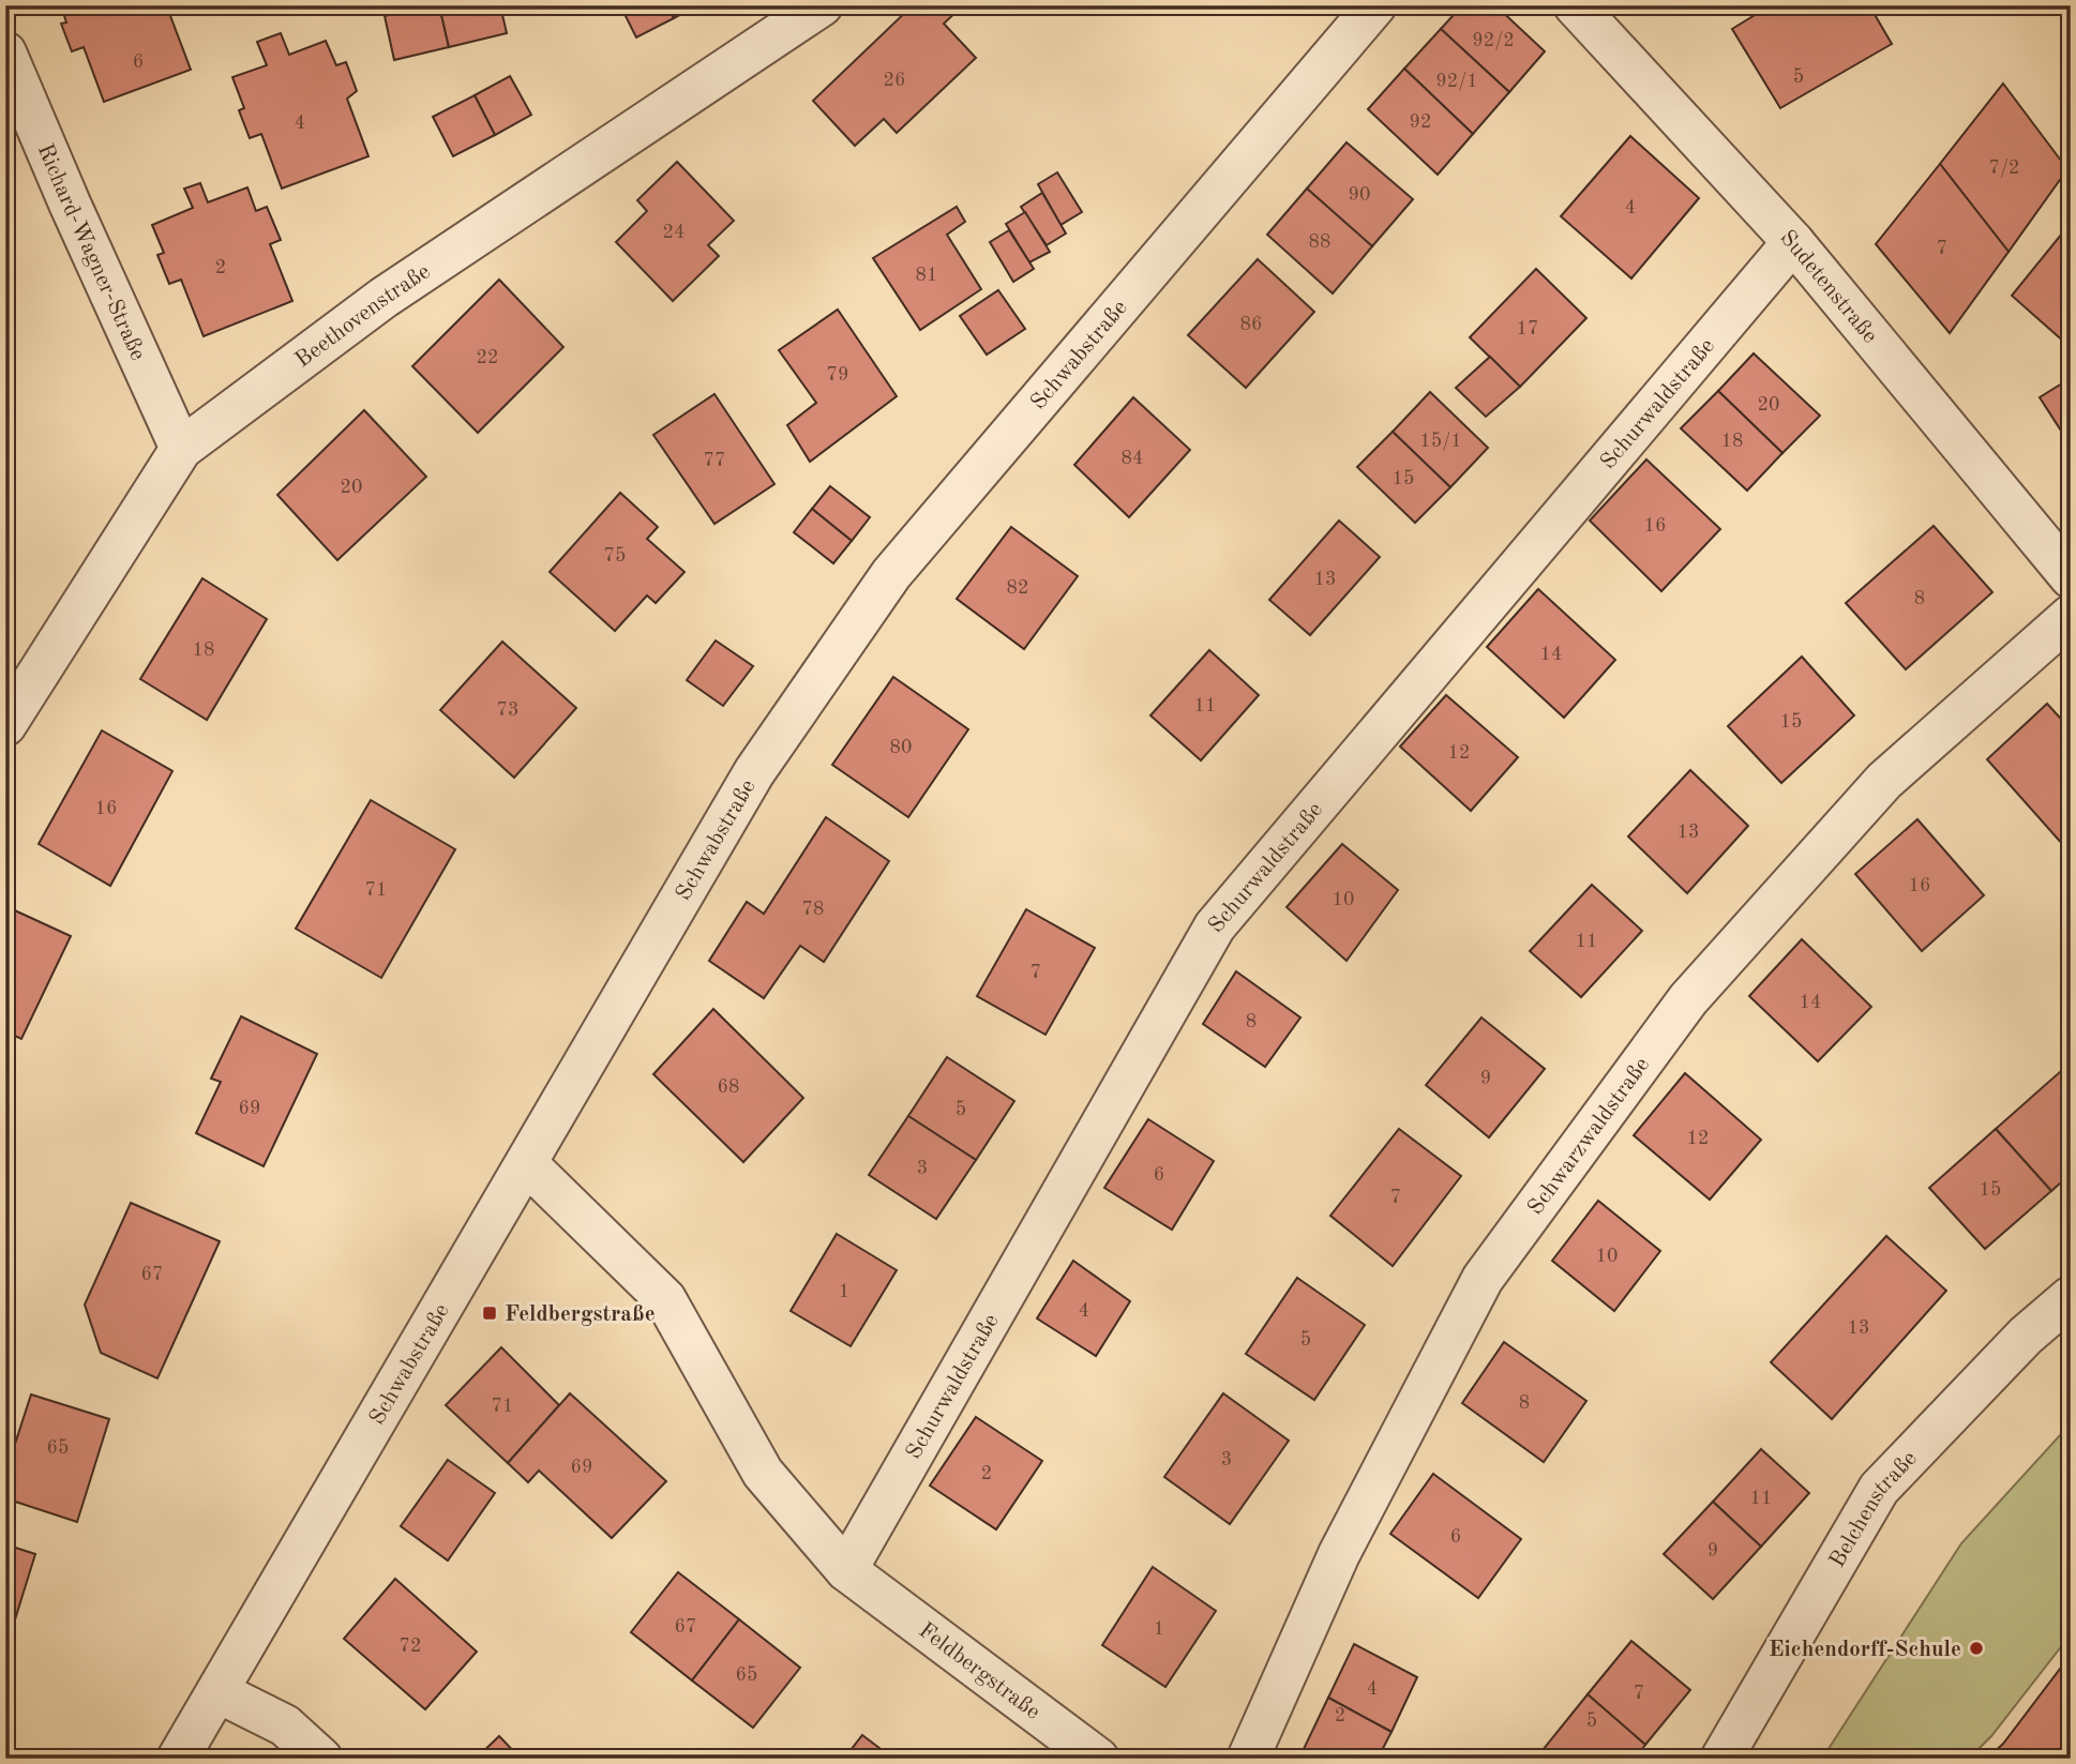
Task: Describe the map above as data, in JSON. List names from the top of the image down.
{
  "streets": {
    "street": [
      "Richard-Wagner-Straße",
      "Sudetenstraße",
      "Beethovenstraße",
      "Schwabstraße",
      "Schurwaldstraße",
      "Schwarzwaldstraße",
      "Belchenstraße",
      "Feldbergstraße"
    ]
  },
  "crossings": [
    ["Richard-Wagner-Straße", "Beethovenstraße"],
    ["Sudetenstraße", "Schurwaldstraße"],
    ["Schwabstraße", "Feldbergstraße"],
    ["Schurwaldstraße", "Feldbergstraße"]
  ],
  "places": {
    "transit": ["Feldbergstraße"],
    "other": ["Eichendorff-Schule"]
  },
  "house_numbers": [
    "92/2",
    "6",
    "5",
    "26",
    "92/1",
    "92",
    "4",
    "7/2",
    "90",
    "4",
    "24",
    "88",
    "7",
    "2",
    "81",
    "86",
    "17",
    "22",
    "79",
    "20",
    "15/1",
    "18",
    "84",
    "77",
    "15",
    "20",
    "16",
    "75",
    "13",
    "82",
    "8",
    "18",
    "14",
    "11",
    "73",
    "15",
    "80",
    "12",
    "16",
    "13",
    "16",
    "71",
    "10",
    "78",
    "11",
    "7",
    "14",
    "8",
    "9",
    "68",
    "69",
    "5",
    "12",
    "3",
    "6",
    "15",
    "7",
    "10",
    "67",
    "1",
    "4",
    "13",
    "5",
    "8",
    "71",
    "65",
    "3",
    "69",
    "2",
    "11",
    "6",
    "9",
    "67",
    "1",
    "72",
    "65",
    "4",
    "7",
    "2",
    "5"
  ]
}
